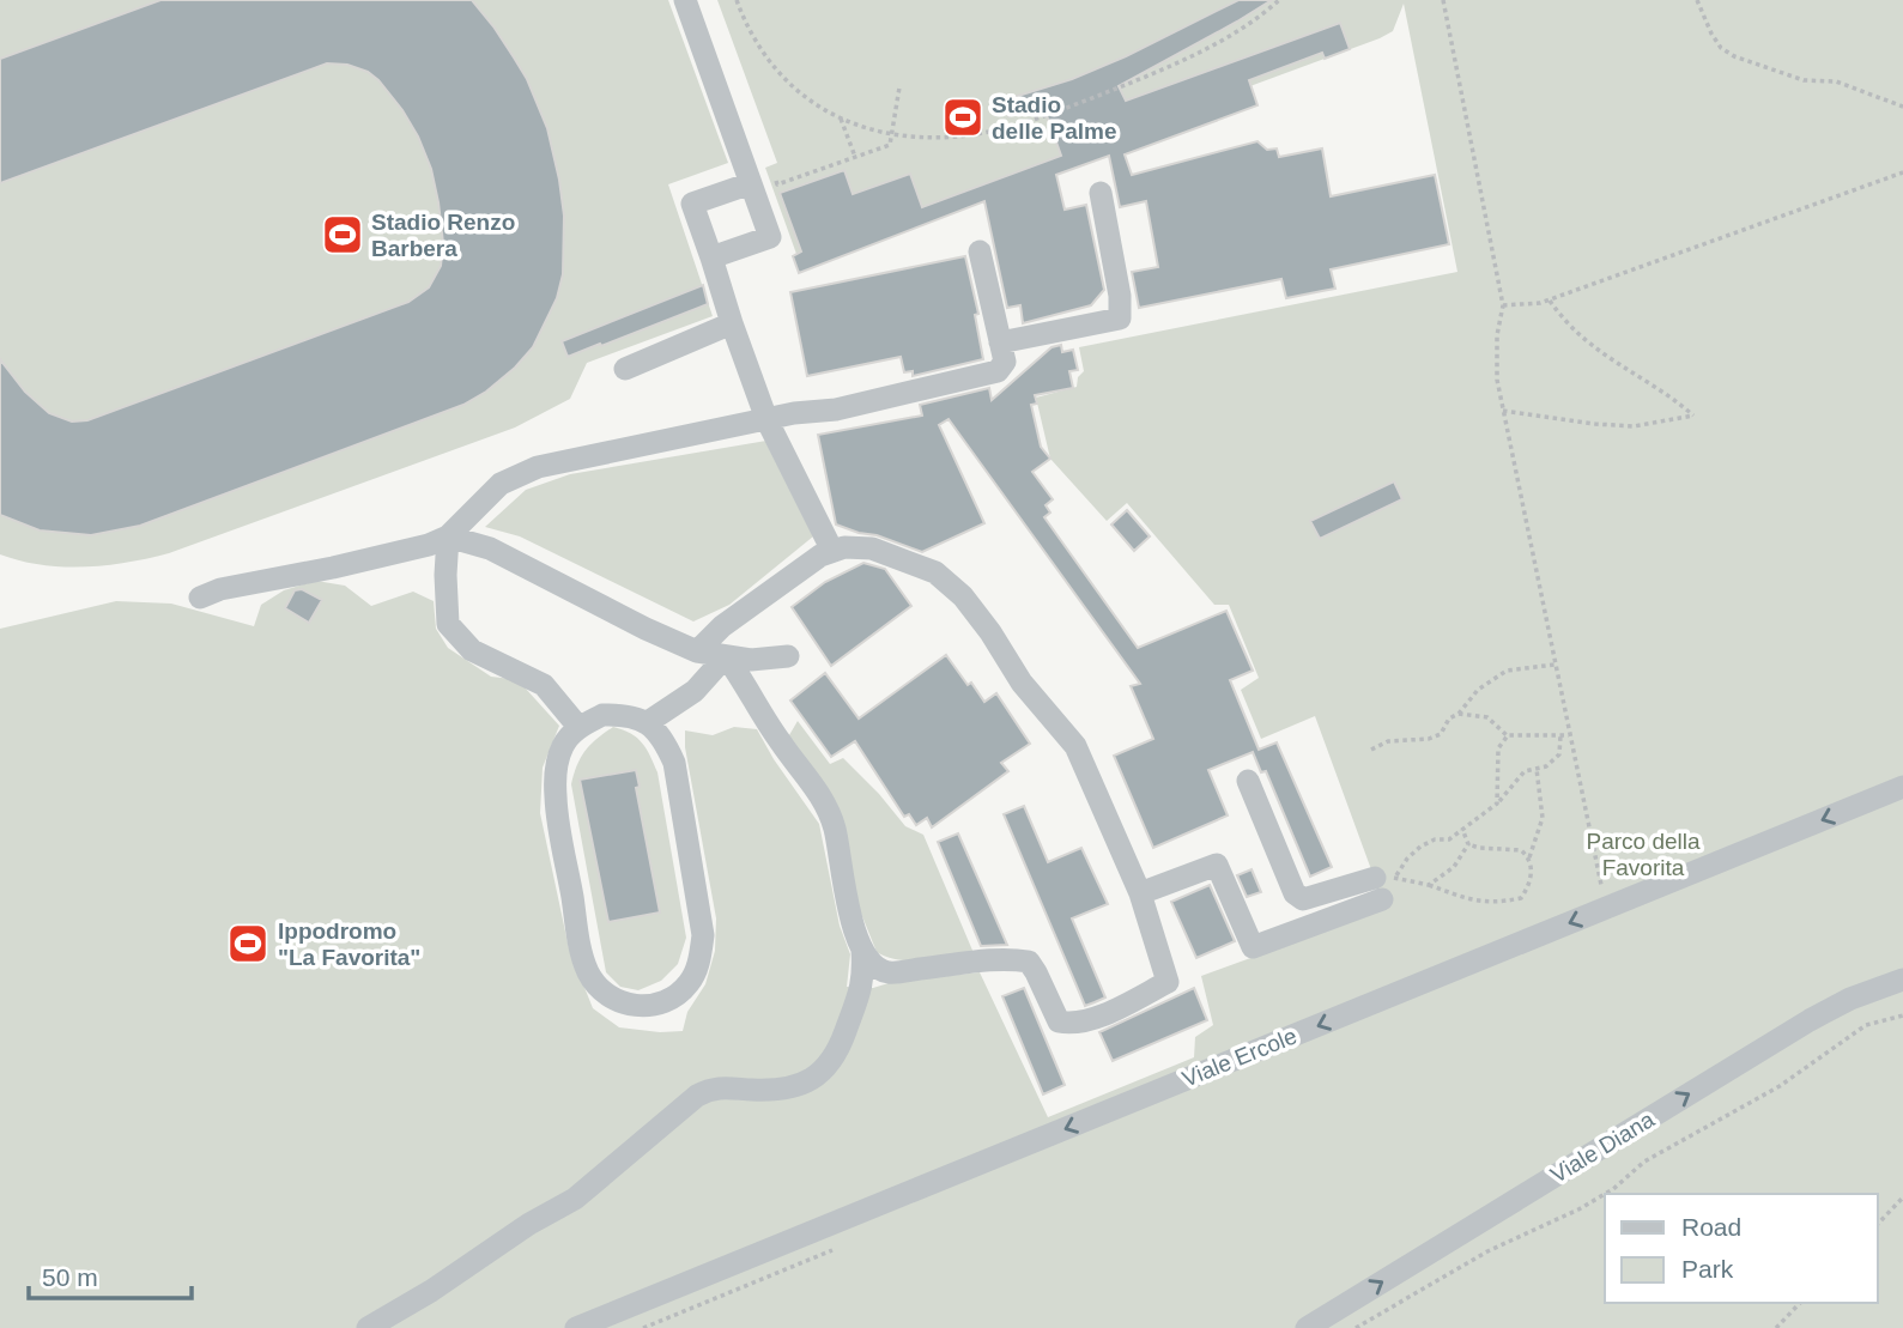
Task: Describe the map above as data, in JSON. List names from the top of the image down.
{
  "streets": {
    "street": ["Viale Ercole", "Viale Diana"]
  },
  "one_way": ["Viale Ercole", "Viale Diana"],
  "parks": ["Parco della Favorita"],
  "places": {
    "sports": ["Stadio delle Palme", "Stadio Renzo Barbera", "Ippodromo \"La Favorita\""]
  },
  "legend": ["Road", "Park"],
  "scale_bar": "50 m"
}
